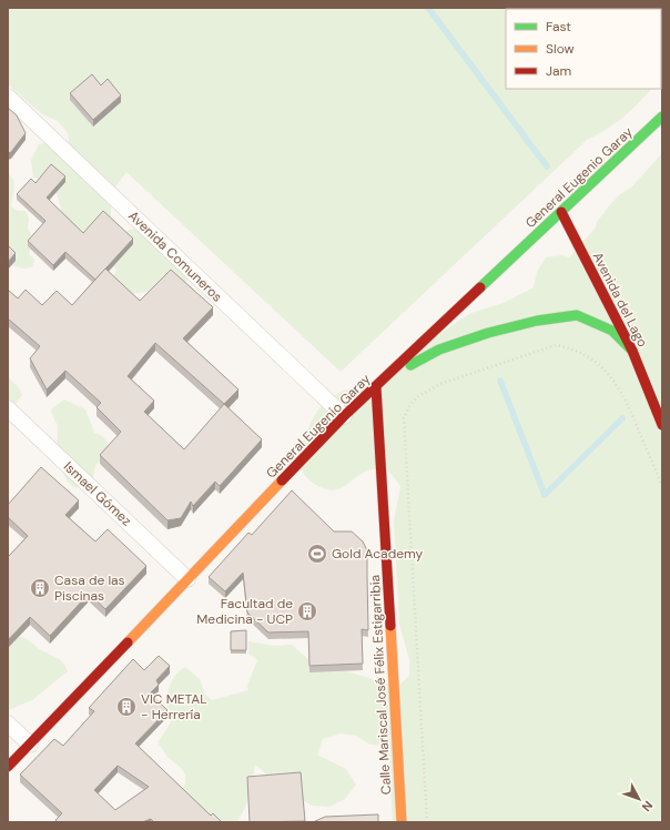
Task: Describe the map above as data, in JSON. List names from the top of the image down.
{
  "streets": {
    "street": [
      "General Eugenio Garay",
      "Avenida Comuneros",
      "Avenida del Lago",
      "Ismael Gómez",
      "Calle Mariscal José Félix Estigarribia"
    ]
  },
  "crossings": [
    ["General Eugenio Garay", "Avenida Comuneros"],
    ["General Eugenio Garay", "Avenida del Lago"],
    ["General Eugenio Garay", "Ismael Gómez"],
    ["General Eugenio Garay", "Calle Mariscal José Félix Estigarribia"]
  ],
  "places": {
    "sports": ["Gold Academy"],
    "building": ["Casa de las Piscinas", "Facultad de Medicina - UCP", "VIC METAL - Herrería"]
  },
  "legend": ["Fast", "Slow", "Jam"],
  "north": "bottom right"
}
